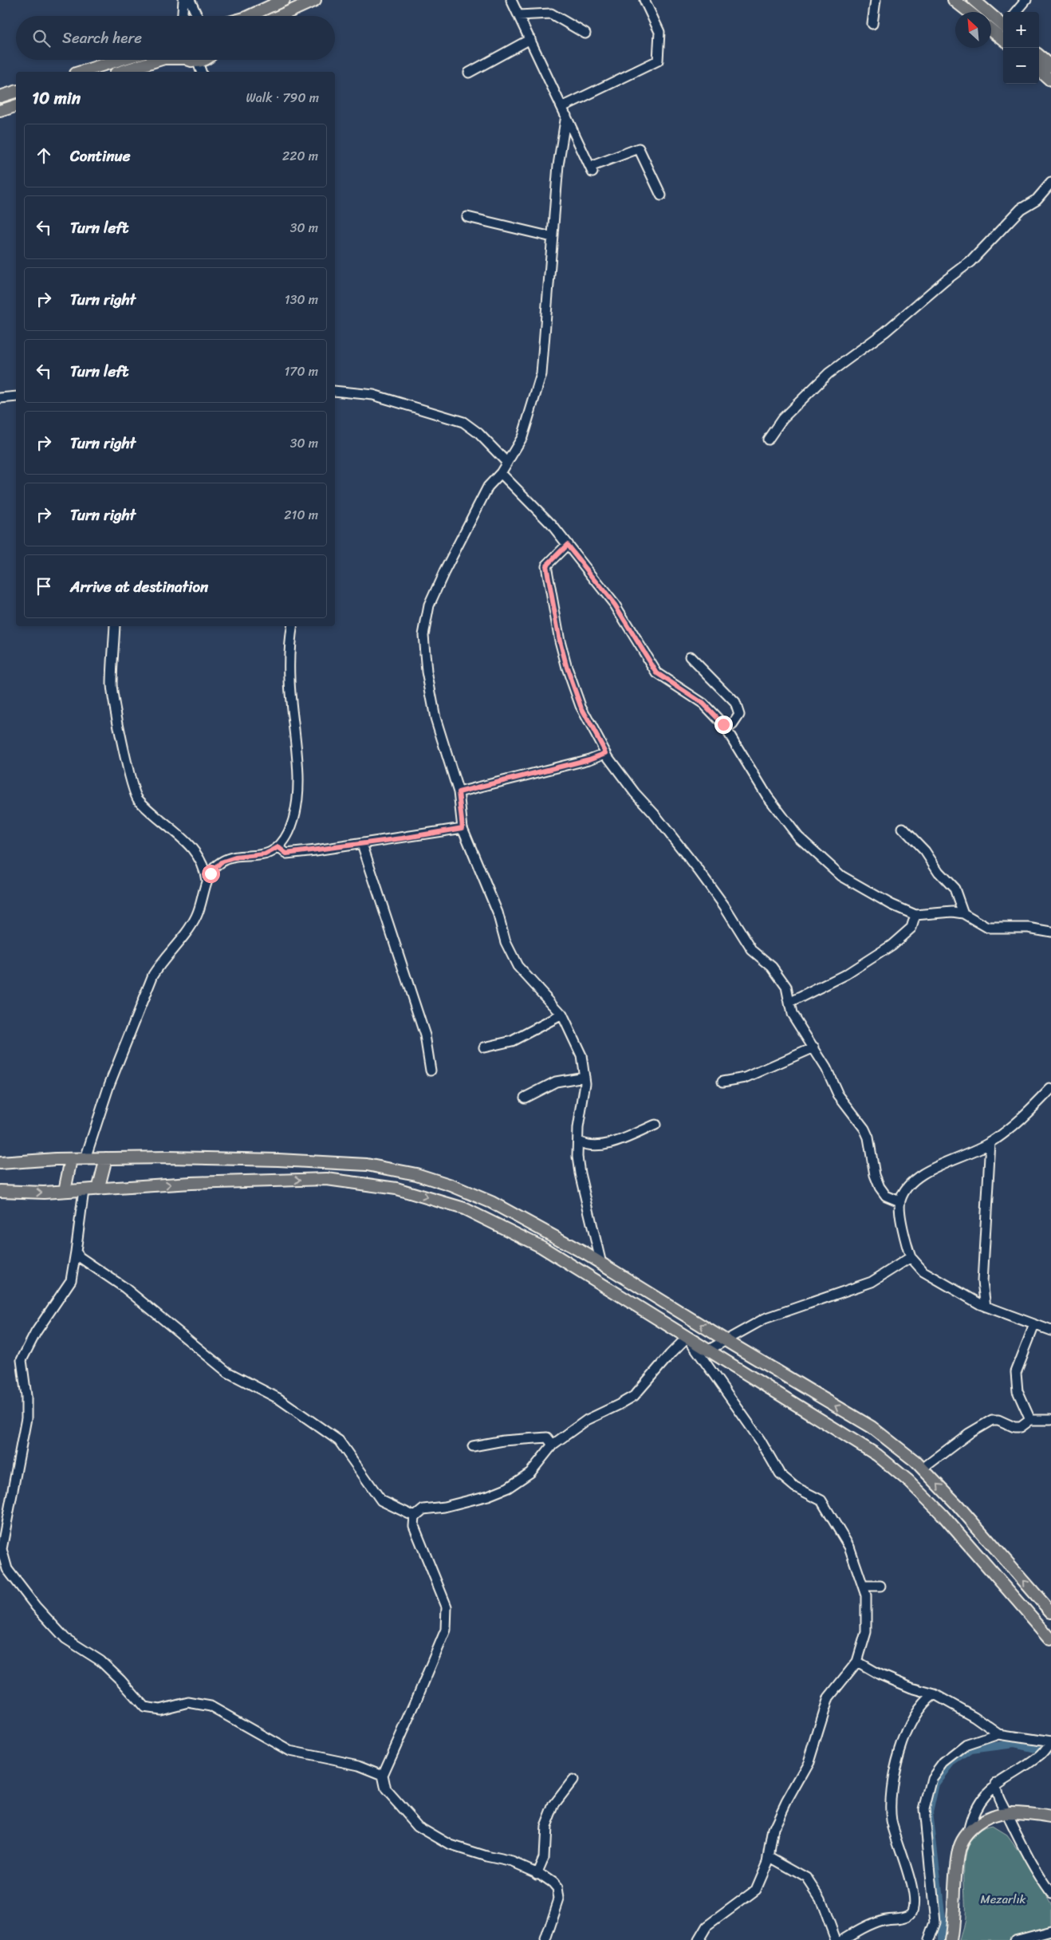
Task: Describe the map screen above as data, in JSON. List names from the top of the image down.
{
  "parks": ["Mezarlık"],
  "north": "top left",
  "page": {
    "map_buttons": ["+", "−"],
    "search": "Search here",
    "heading": ["10 min", "Walk · 790 m"],
    "list": [
      ["Continue", "220 m"],
      ["Turn left", "30 m"],
      ["Turn right", "130 m"],
      ["Turn left", "170 m"],
      ["Turn right", "30 m"],
      ["Turn right", "210 m"],
      "Arrive at destination"
    ]
  }
}
